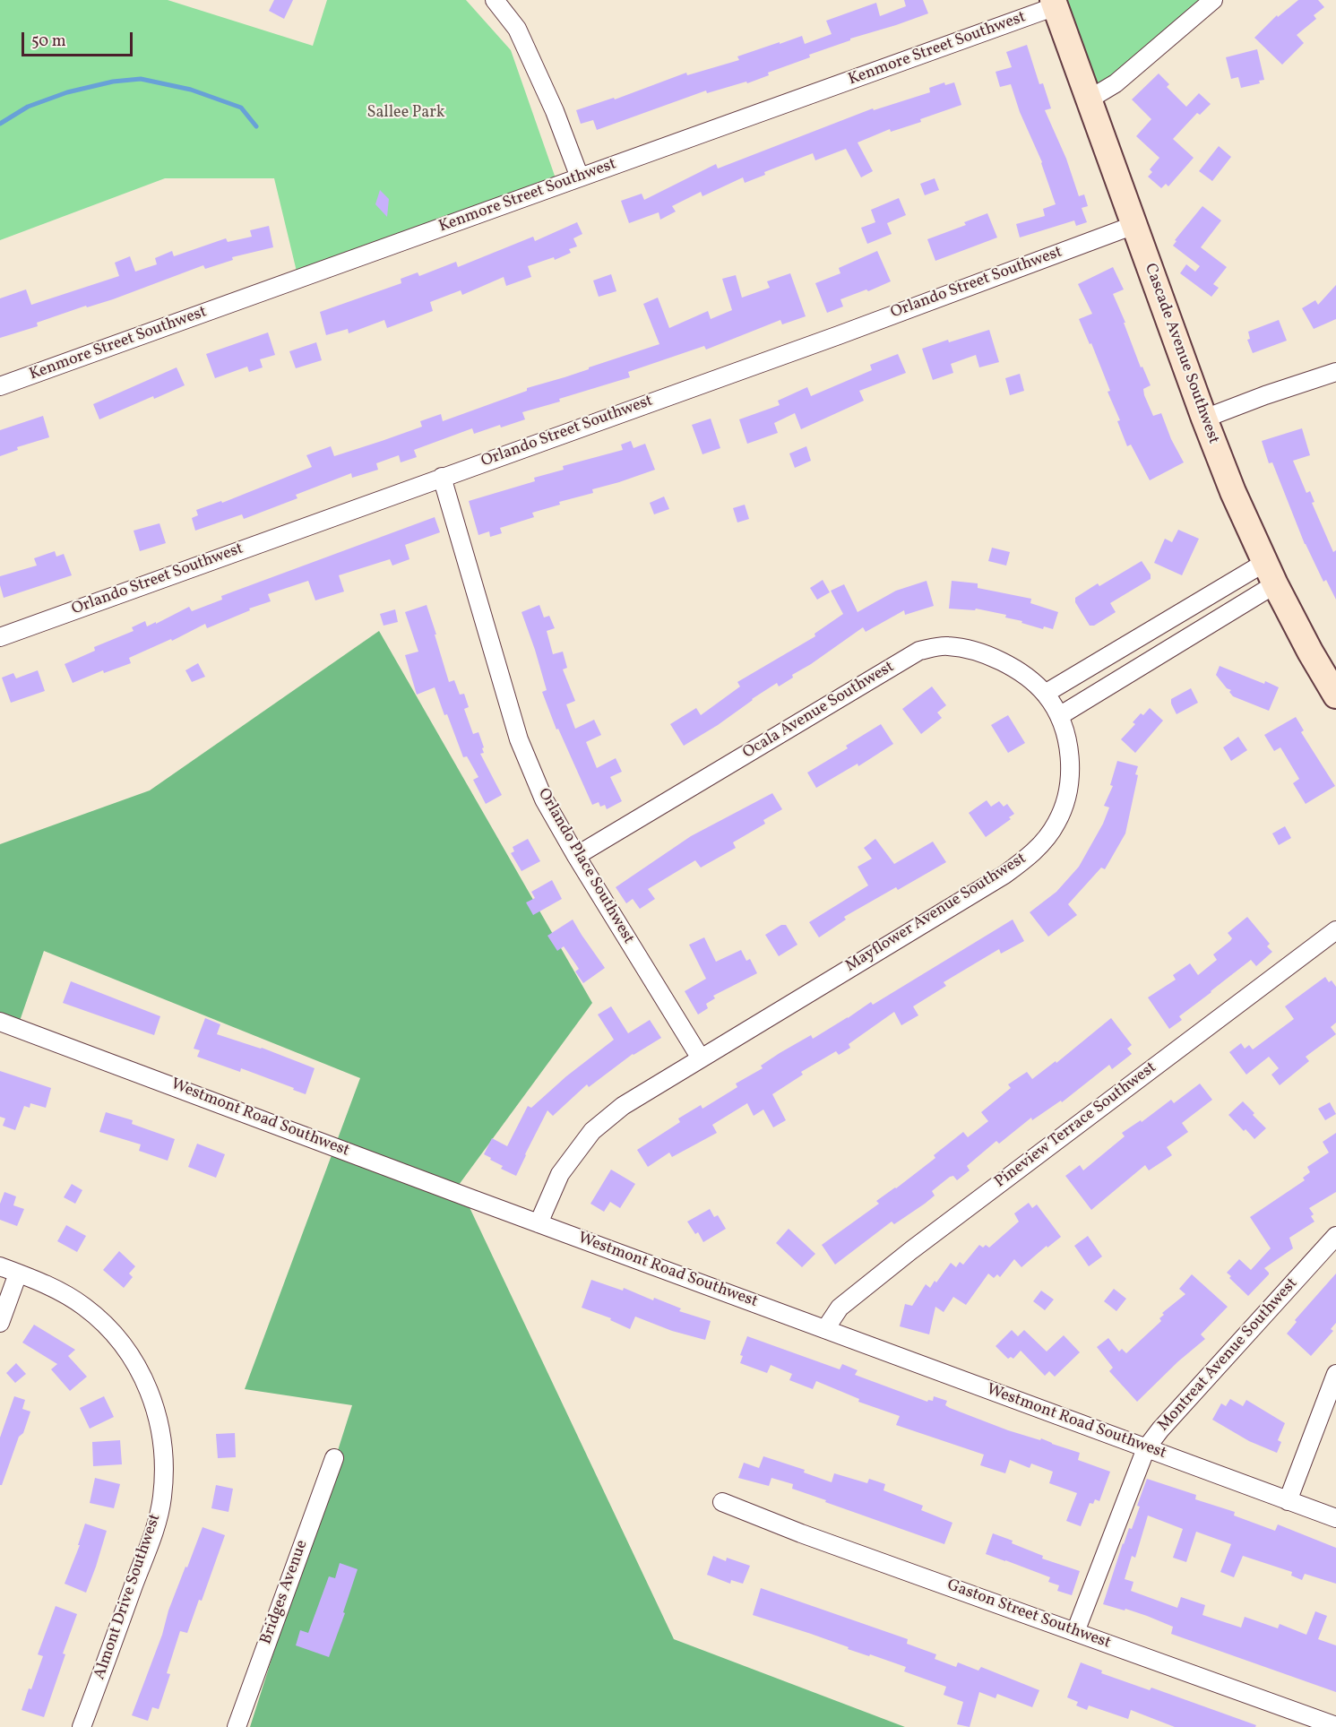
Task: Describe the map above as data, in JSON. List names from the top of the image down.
{
  "streets": {
    "main road": ["Cascade Avenue Southwest"],
    "street": [
      "Kenmore Street Southwest",
      "Orlando Street Southwest",
      "Ocala Avenue Southwest",
      "Orlando Place Southwest",
      "Mayflower Avenue Southwest",
      "Westmont Road Southwest",
      "Pineview Terrace Southwest",
      "Montreat Avenue Southwest",
      "Bridges Avenue",
      "Almont Drive Southwest",
      "Gaston Street Southwest"
    ]
  },
  "crossings": [
    ["Kenmore Street Southwest", "Cascade Avenue Southwest"],
    ["Orlando Street Southwest", "Cascade Avenue Southwest"],
    ["Orlando Street Southwest", "Orlando Place Southwest"],
    ["Ocala Avenue Southwest", "Orlando Place Southwest"],
    ["Ocala Avenue Southwest", "Mayflower Avenue Southwest"],
    ["Orlando Place Southwest", "Mayflower Avenue Southwest"],
    ["Mayflower Avenue Southwest", "Westmont Road Southwest"],
    ["Westmont Road Southwest", "Pineview Terrace Southwest"],
    ["Westmont Road Southwest", "Montreat Avenue Southwest"],
    ["Montreat Avenue Southwest", "Gaston Street Southwest"]
  ],
  "parks": ["Sallee Park"],
  "scale_bar": "50 m"
}
